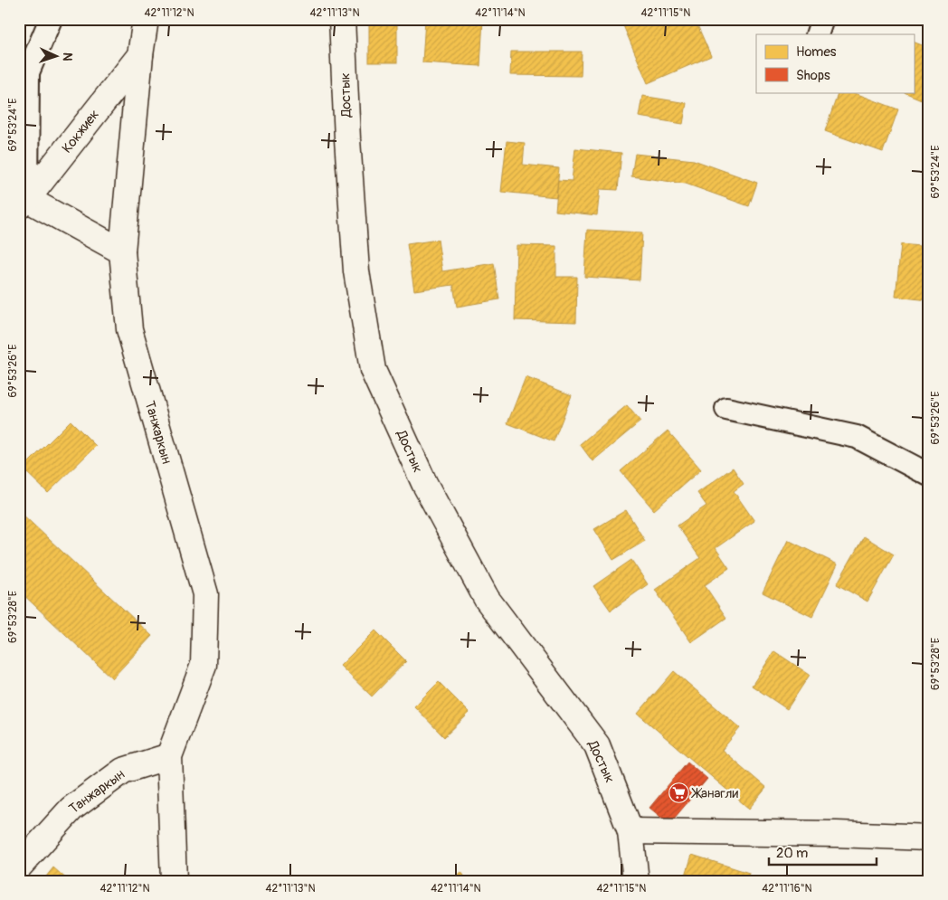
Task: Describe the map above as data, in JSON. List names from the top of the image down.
{
  "streets": {
    "street": ["Достык", "Кокжиек", "Танжаркын"]
  },
  "crossings": [
    ["Кокжиек", "Танжаркын"]
  ],
  "places": {
    "supermarket": ["Жанагли"]
  },
  "legend": ["Homes", "Shops"],
  "scale_bar": "20 m",
  "north": "right",
  "coordinates": [
    "42°11'12\"N",
    "42°11'13\"N",
    "42°11'14\"N",
    "42°11'15\"N",
    "69°53'24\"E",
    "69°53'26\"E",
    "69°53'28\"E",
    "42°11'16\"N"
  ]
}
